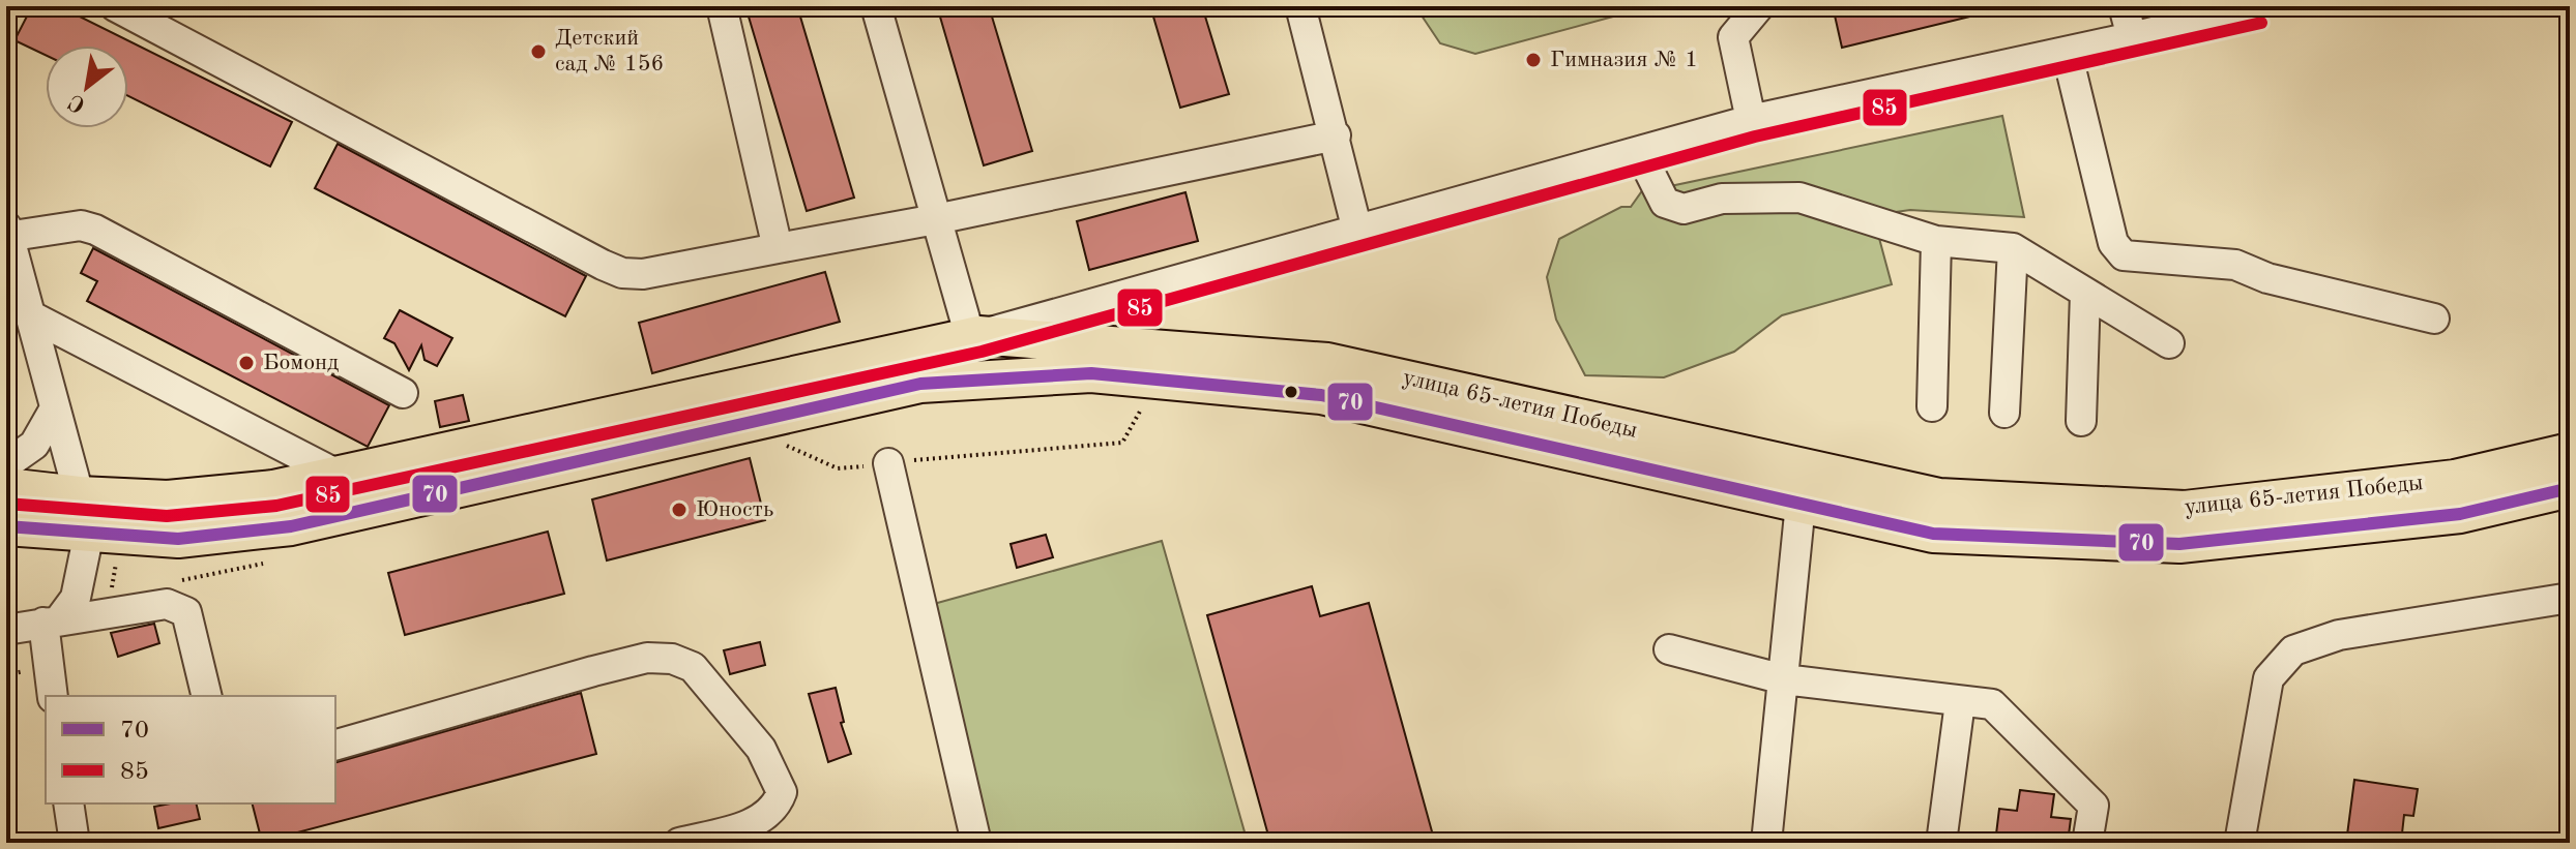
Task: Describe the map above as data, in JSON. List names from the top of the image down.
{
  "streets": {
    "main road": ["улица 65-летия Победы"]
  },
  "places": [
    "Детский сад № 156",
    "Гимназия № 1",
    "Бомонд",
    "Юность"
  ],
  "lines": ["transit line 85", "transit line 70"],
  "legend": ["70", "85"],
  "north": "bottom left"
}
